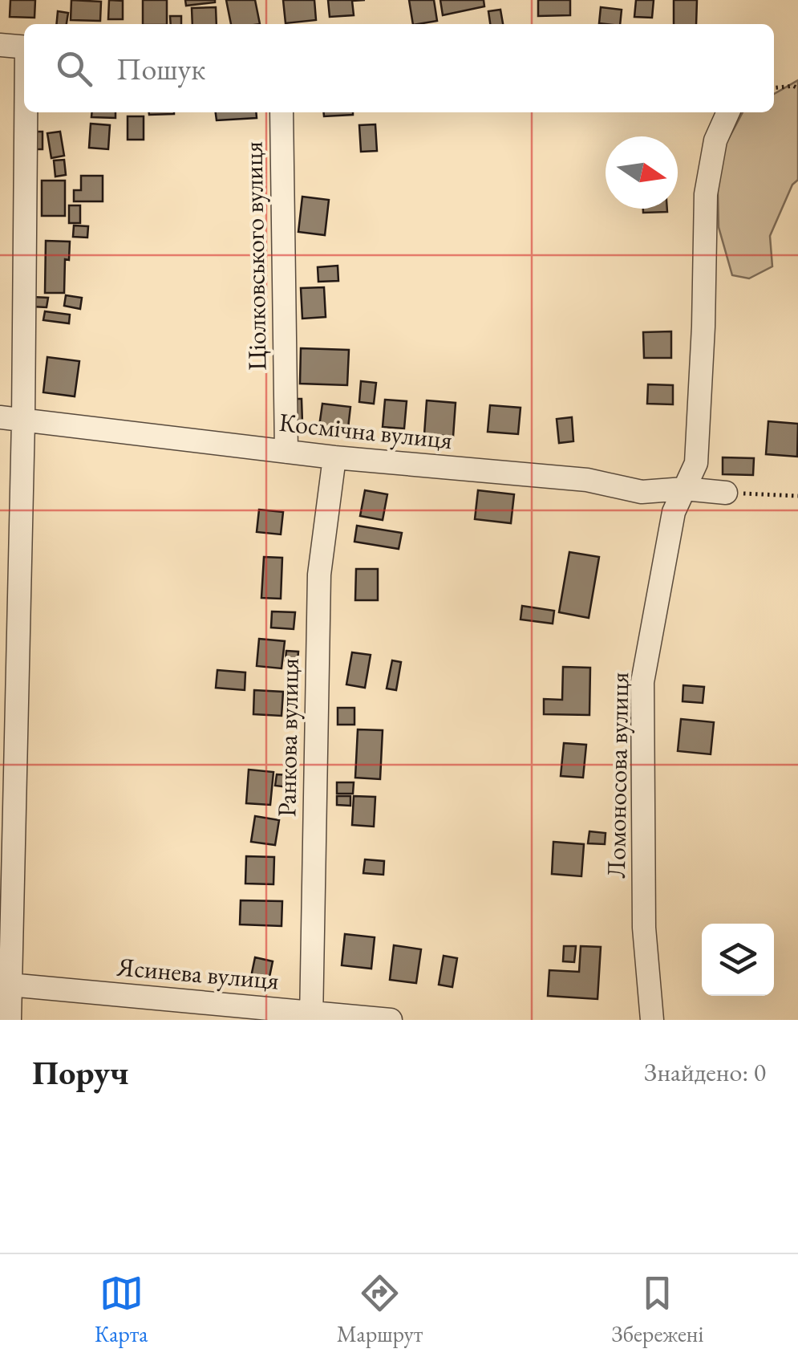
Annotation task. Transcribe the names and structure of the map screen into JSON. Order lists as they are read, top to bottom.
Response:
{
  "streets": {
    "street": [
      "Ціолковського вулиця",
      "Космічна вулиця",
      "Ранкова вулиця",
      "Ломоносова вулиця",
      "Ясинева вулиця"
    ]
  },
  "crossings": [
    ["Ціолковського вулиця", "Космічна вулиця"],
    ["Космічна вулиця", "Ранкова вулиця"],
    ["Космічна вулиця", "Ломоносова вулиця"],
    ["Ранкова вулиця", "Ясинева вулиця"]
  ],
  "north": "right",
  "page": {
    "search": "Пошук",
    "heading": ["Поруч", "Знайдено: 0"],
    "nav": ["Карта", "Маршрут", "Збережені"]
  }
}
